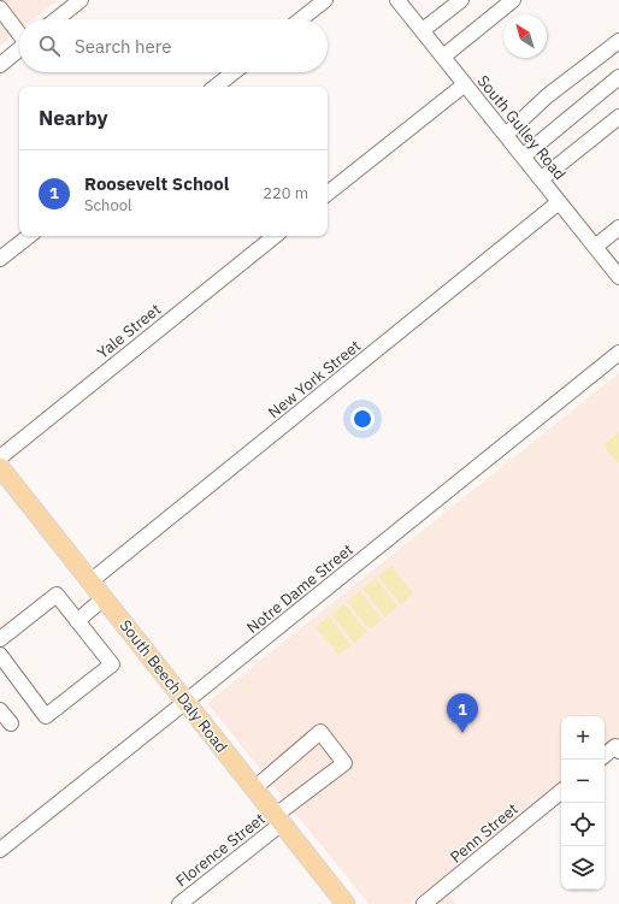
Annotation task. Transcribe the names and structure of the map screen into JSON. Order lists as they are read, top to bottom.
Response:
{
  "streets": {
    "main road": ["South Beech Daly Road"],
    "street": [
      "South Gulley Road",
      "Yale Street",
      "New York Street",
      "Notre Dame Street",
      "Penn Street",
      "Florence Street"
    ]
  },
  "crossings": [
    ["South Gulley Road", "New York Street"],
    ["New York Street", "South Beech Daly Road"],
    ["Notre Dame Street", "South Beech Daly Road"],
    ["South Beech Daly Road", "Florence Street"]
  ],
  "north": "top left",
  "page": {
    "search": "Search here",
    "heading": "Nearby",
    "list": [
      {
        "mark": "1",
        "name": "Roosevelt School",
        "note": "School",
        "value": "220 m"
      }
    ],
    "pins": "1",
    "map_buttons": ["+", "−"]
  }
}
